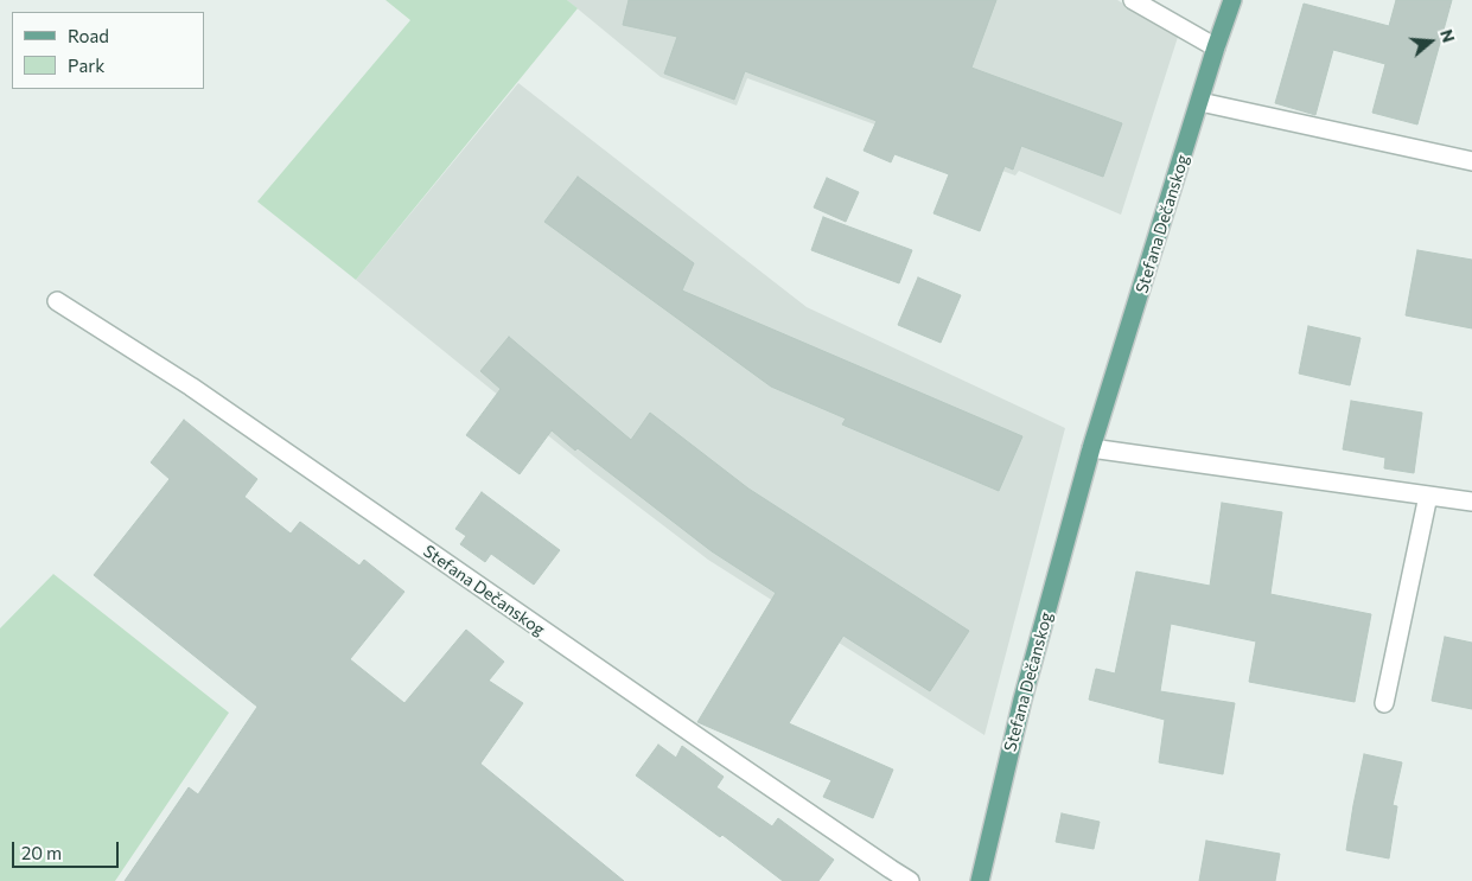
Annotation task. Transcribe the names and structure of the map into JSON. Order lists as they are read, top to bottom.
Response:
{
  "streets": {
    "main road": ["Stefana Dečanskog"]
  },
  "legend": ["Road", "Park"],
  "scale_bar": "20 m",
  "north": "right"
}
